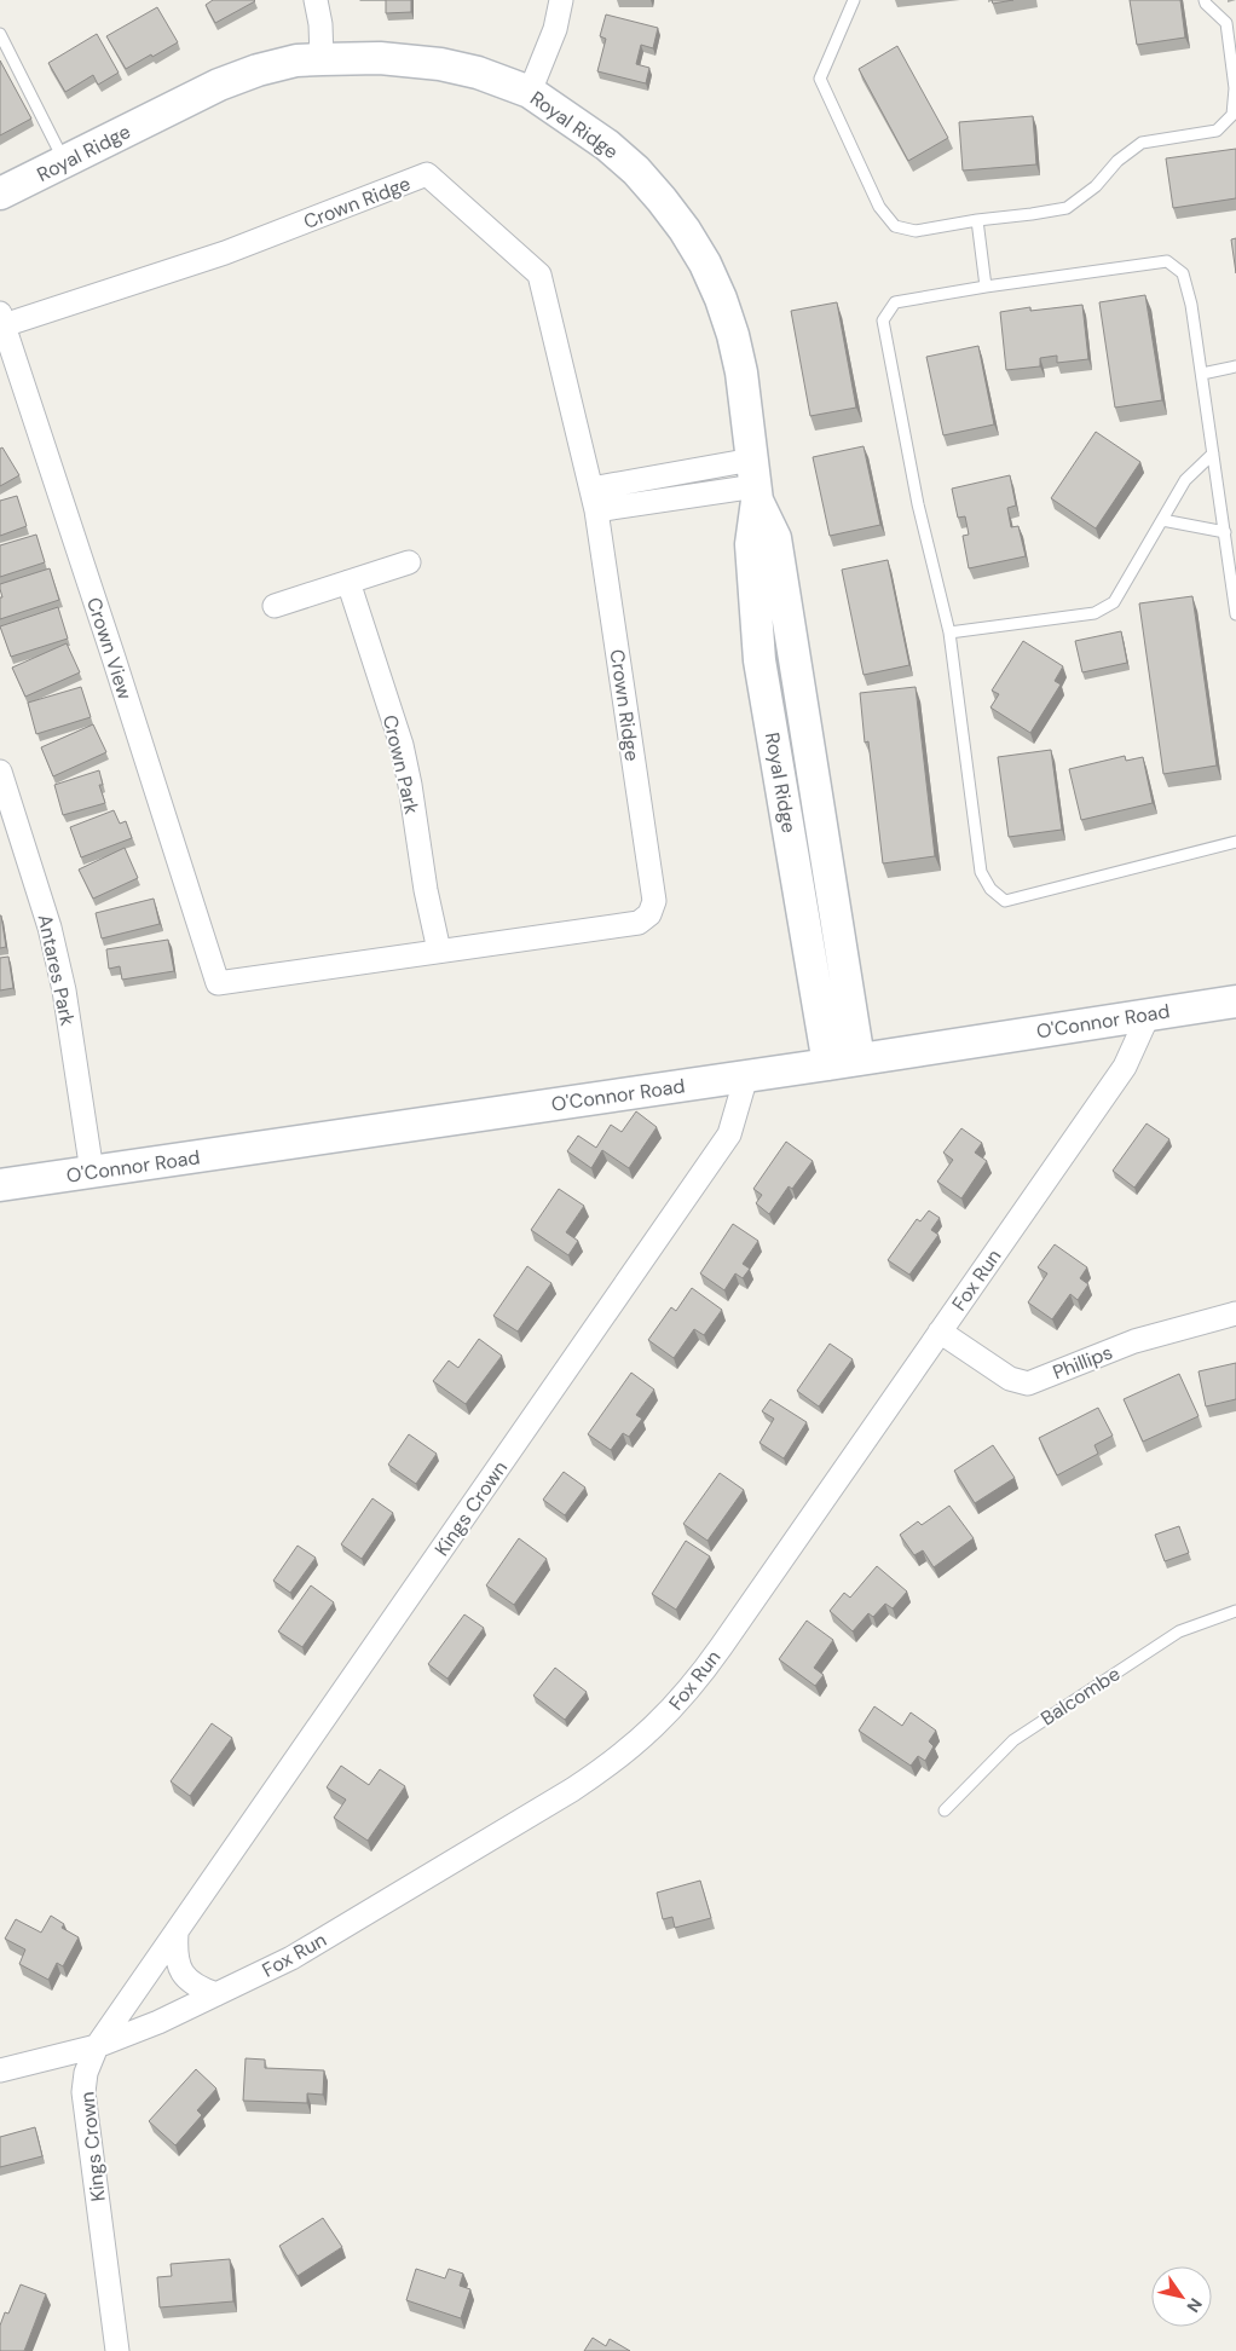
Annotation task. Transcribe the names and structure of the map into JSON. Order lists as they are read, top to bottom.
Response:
{
  "streets": {
    "street": [
      "Royal Ridge",
      "Crown Ridge",
      "Crown View",
      "Crown Park",
      "Antares Park",
      "O'Connor Road",
      "Fox Run",
      "Phillips",
      "Kings Crown"
    ],
    "lane": ["Balcombe"]
  },
  "crossings": [
    ["Royal Ridge", "O'Connor Road"],
    ["Crown Ridge", "Crown View"],
    ["Crown Ridge", "Crown Park"],
    ["Crown View", "Crown Park"],
    ["Antares Park", "O'Connor Road"],
    ["O'Connor Road", "Fox Run"],
    ["O'Connor Road", "Kings Crown"],
    ["Fox Run", "Phillips"],
    ["Fox Run", "Kings Crown"]
  ],
  "north": "bottom right"
}
